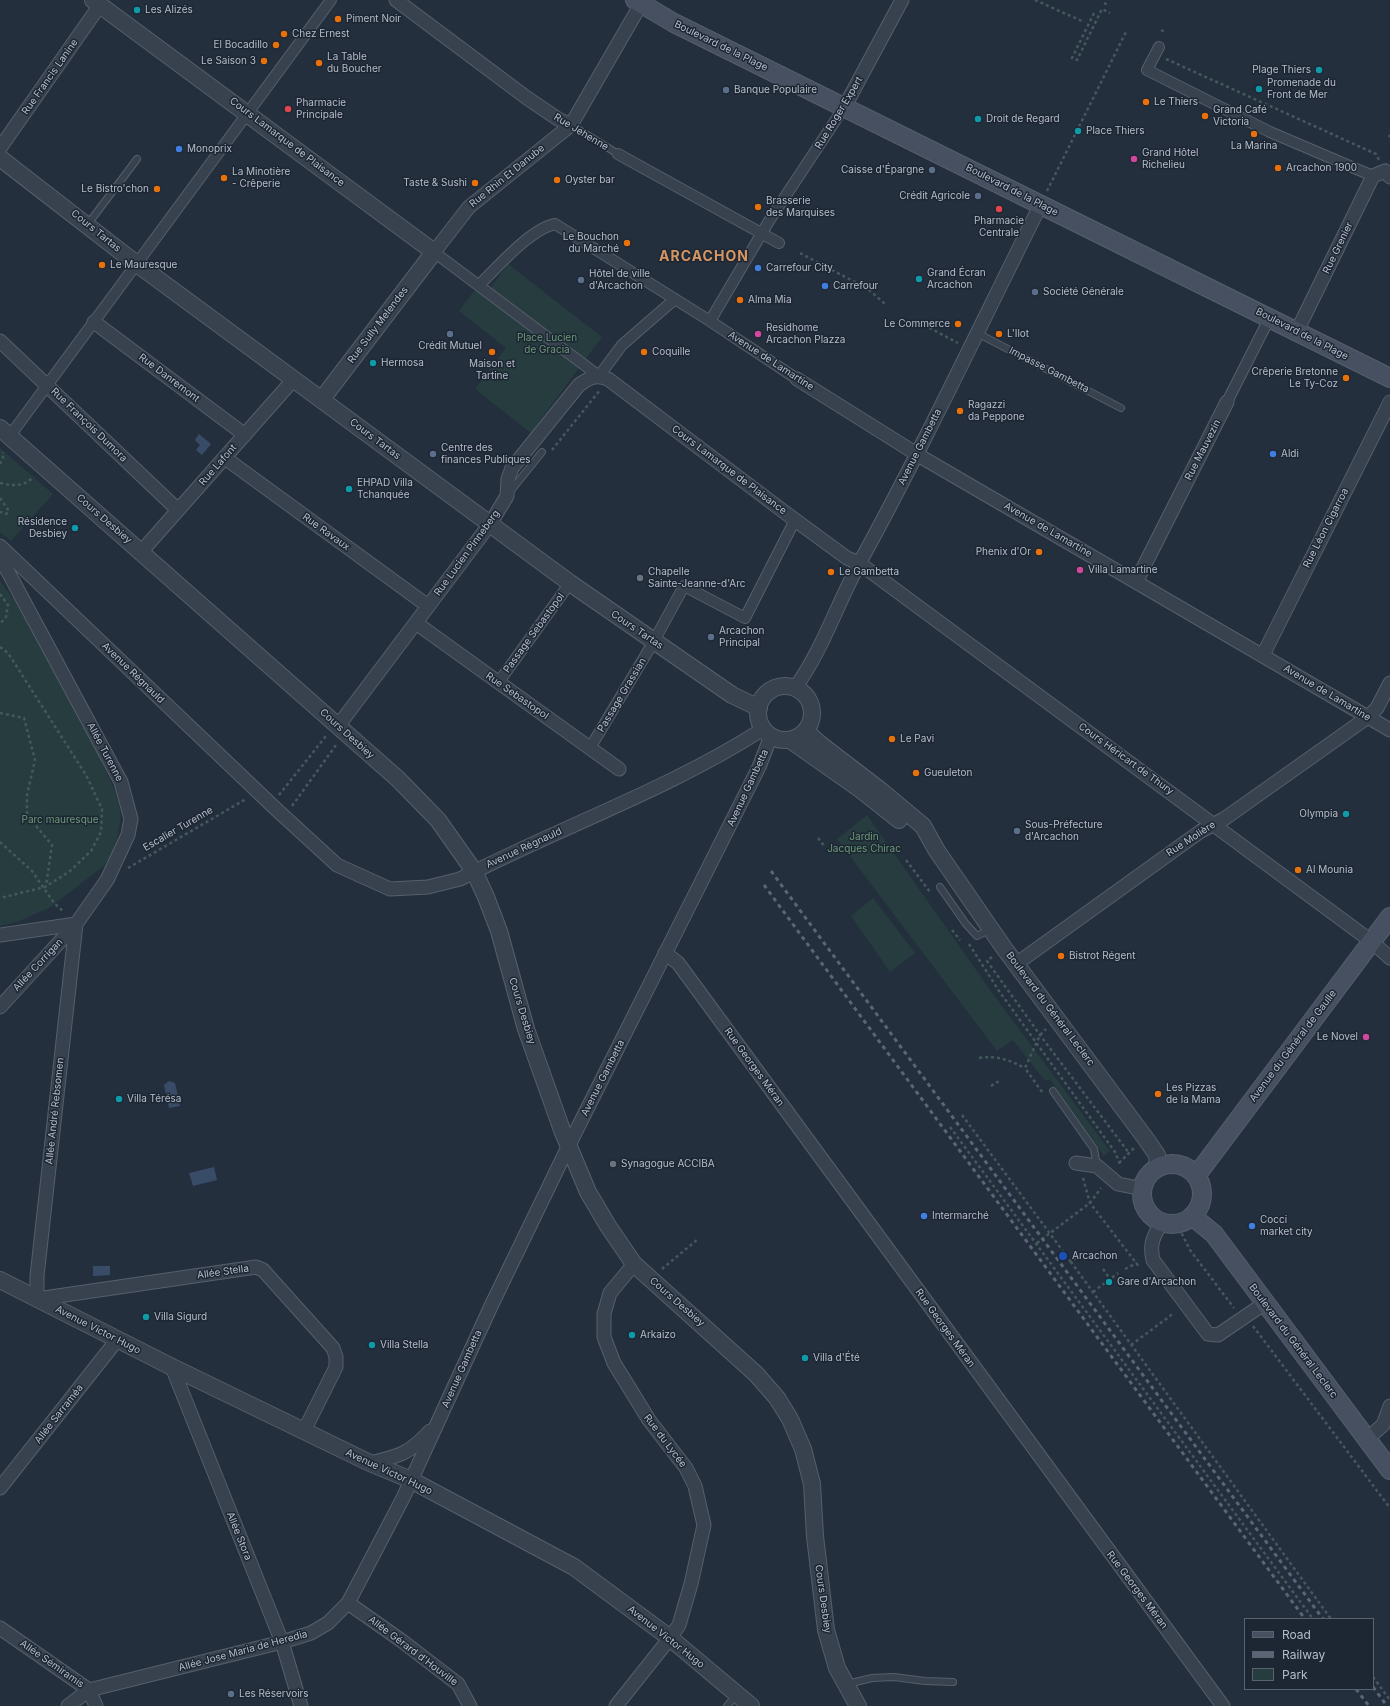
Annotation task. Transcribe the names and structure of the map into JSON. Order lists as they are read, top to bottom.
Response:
{
  "streets": {
    "main road": ["Boulevard de la Plage", "Boulevard du Général Leclerc", "Avenue du Général de Gaulle"],
    "street": [
      "Rue Francis Lanine",
      "Rue Roger Expert",
      "Rue Jehenne",
      "Cours Lamarque de Plaisance",
      "Rue Rhin Et Danube",
      "Cours Tartas",
      "Rue Grenier",
      "Rue Sully Melendes",
      "Avenue de Lamartine",
      "Rue Danremont",
      "Rue François Dumora",
      "Avenue Gambetta",
      "Rue Mauvezin",
      "Rue Lafont",
      "Cours Desbiey",
      "Rue Léon Cigarroa",
      "Rue Ravaux",
      "Rue Lucien Pinneberg",
      "Passage Sebastopol",
      "Avenue Régnauld",
      "Passage Grassian",
      "Rue Sebastopol",
      "Allée Turenne",
      "Cours Héricart de Thury",
      "Rue Molière",
      "Allée Corrigan",
      "Rue Georges Méran",
      "Allée André Rebsomen",
      "Allée Stella",
      "Avenue Victor Hugo",
      "Allée Sarraméa",
      "Rue du Lycée",
      "Allée Stora",
      "Allée Jose Maria de Heredia",
      "Allée Gérard d'Houville",
      "Allée Sémiramis"
    ],
    "lane": ["Impasse Gambetta"],
    "path": ["Escalier Turenne"]
  },
  "crossings": [
    ["Boulevard de la Plage", "Rue Roger Expert"],
    ["Boulevard de la Plage", "Rue Grenier"],
    ["Boulevard de la Plage", "Avenue Gambetta"],
    ["Boulevard de la Plage", "Rue Mauvezin"],
    ["Rue Francis Lanine", "Cours Lamarque de Plaisance"],
    ["Rue Roger Expert", "Rue Jehenne"],
    ["Rue Roger Expert", "Avenue de Lamartine"],
    ["Rue Jehenne", "Rue Rhin Et Danube"],
    ["Cours Lamarque de Plaisance", "Rue Rhin Et Danube"],
    ["Cours Lamarque de Plaisance", "Rue Sully Melendes"],
    ["Cours Lamarque de Plaisance", "Avenue de Lamartine"],
    ["Cours Lamarque de Plaisance", "Avenue Gambetta"],
    ["Cours Lamarque de Plaisance", "Rue Lucien Pinneberg"],
    ["Cours Lamarque de Plaisance", "Passage Grassian"],
    ["Cours Lamarque de Plaisance", "Cours Héricart de Thury"],
    ["Rue Rhin Et Danube", "Rue Sully Melendes"],
    ["Cours Tartas", "Rue Sully Melendes"],
    ["Cours Tartas", "Avenue Gambetta"],
    ["Cours Tartas", "Rue Lafont"],
    ["Cours Tartas", "Rue Lucien Pinneberg"],
    ["Cours Tartas", "Passage Sebastopol"],
    ["Cours Tartas", "Avenue Régnauld"],
    ["Cours Tartas", "Passage Grassian"],
    ["Cours Tartas", "Boulevard du Général Leclerc"],
    ["Avenue de Lamartine", "Avenue Gambetta"],
    ["Avenue de Lamartine", "Rue Mauvezin"],
    ["Avenue de Lamartine", "Rue Léon Cigarroa"],
    ["Avenue de Lamartine", "Rue Molière"],
    ["Impasse Gambetta", "Avenue Gambetta"],
    ["Rue Danremont", "Rue Lafont"],
    ["Rue François Dumora", "Rue Lafont"],
    ["Avenue Gambetta", "Cours Desbiey"],
    ["Avenue Gambetta", "Avenue Régnauld"],
    ["Avenue Gambetta", "Cours Héricart de Thury"],
    ["Avenue Gambetta", "Boulevard du Général Leclerc"],
    ["Avenue Gambetta", "Rue Georges Méran"],
    ["Avenue Gambetta", "Avenue Victor Hugo"],
    ["Avenue Gambetta", "Allée Jose Maria de Heredia"],
    ["Rue Lafont", "Cours Desbiey"],
    ["Rue Lafont", "Rue Ravaux"],
    ["Cours Desbiey", "Rue Lucien Pinneberg"],
    ["Cours Desbiey", "Avenue Régnauld"],
    ["Cours Desbiey", "Rue du Lycée"],
    ["Rue Ravaux", "Rue Lucien Pinneberg"],
    ["Rue Lucien Pinneberg", "Rue Sebastopol"],
    ["Passage Sebastopol", "Rue Sebastopol"],
    ["Avenue Régnauld", "Escalier Turenne"],
    ["Avenue Régnauld", "Boulevard du Général Leclerc"],
    ["Passage Grassian", "Rue Sebastopol"],
    ["Allée Turenne", "Escalier Turenne"],
    ["Allée Turenne", "Allée Corrigan"],
    ["Allée Turenne", "Allée André Rebsomen"],
    ["Cours Héricart de Thury", "Rue Molière"],
    ["Cours Héricart de Thury", "Avenue du Général de Gaulle"],
    ["Rue Molière", "Boulevard du Général Leclerc"],
    ["Allée Corrigan", "Allée André Rebsomen"],
    ["Boulevard du Général Leclerc", "Avenue du Général de Gaulle"],
    ["Allée André Rebsomen", "Allée Stella"],
    ["Allée André Rebsomen", "Avenue Victor Hugo"],
    ["Allée Stella", "Avenue Victor Hugo"],
    ["Avenue Victor Hugo", "Allée Sarraméa"],
    ["Avenue Victor Hugo", "Rue du Lycée"],
    ["Avenue Victor Hugo", "Allée Stora"],
    ["Avenue Victor Hugo", "Allée Jose Maria de Heredia"],
    ["Allée Stora", "Allée Jose Maria de Heredia"],
    ["Allée Jose Maria de Heredia", "Allée Gérard d'Houville"],
    ["Allée Jose Maria de Heredia", "Allée Sémiramis"]
  ],
  "districts": ["ARCACHON"],
  "parks": ["Place Lucien de Gracia", "Parc mauresque", "Jardin Jacques Chirac"],
  "places": [
    "Les Alizés",
    "Piment Noir",
    "Chez Ernest",
    "El Bocadillo",
    "Le Saison 3",
    "La Table du Boucher",
    "Plage Thiers",
    "Promenade du Front de Mer",
    "Banque Populaire",
    "Le Thiers",
    "Pharmacie Principale",
    "Grand Café Victoria",
    "Droit de Regard",
    "Place Thiers",
    "La Marina",
    "Monoprix",
    "Grand Hôtel Richelieu",
    "Arcachon 1900",
    "Caisse d'Épargne",
    "La Minotière - Crêperie",
    "Oyster bar",
    "Taste & Sushi",
    "Le Bistro'chon",
    "Crédit Agricole",
    "Brasserie des Marquises",
    "Pharmacie Centrale",
    "Le Bouchon du Marché",
    "Le Mauresque",
    "Carrefour City",
    "Grand Écran Arcachon",
    "Hôtel de ville d'Arcachon",
    "Carrefour",
    "Société Générale",
    "Alma Mia",
    "Le Commerce",
    "Crédit Mutuel",
    "Residhome Arcachon Plazza",
    "L'Ilot",
    "Maison et Tartine",
    "Coquille",
    "Hermosa",
    "Crêperie Bretonne Le Ty-Coz",
    "Ragazzi da Peppone",
    "Centre des finances Publiques",
    "Aldi",
    "EHPAD Villa Tchanquée",
    "Résidence Desbiey",
    "Phenix d'Or",
    "Villa Lamartine",
    "Le Gambetta",
    "Chapelle Sainte-Jeanne-d'Arc",
    "Arcachon Principal",
    "Le Pavi",
    "Gueuleton",
    "Olympia",
    "Sous-Préfecture d'Arcachon",
    "Al Mounia",
    "Bistrot Régent",
    "Le Novel",
    "Les Pizzas de la Mama",
    "Villa Térésa",
    "Synagogue ACCIBA",
    "Intermarché",
    "Cocci market city",
    "Arcachon",
    "Gare d'Arcachon",
    "Villa Sigurd",
    "Arkaizo",
    "Villa Stella",
    "Villa d'Été",
    "Les Réservoirs"
  ],
  "legend": ["Road", "Railway", "Park"]
}
